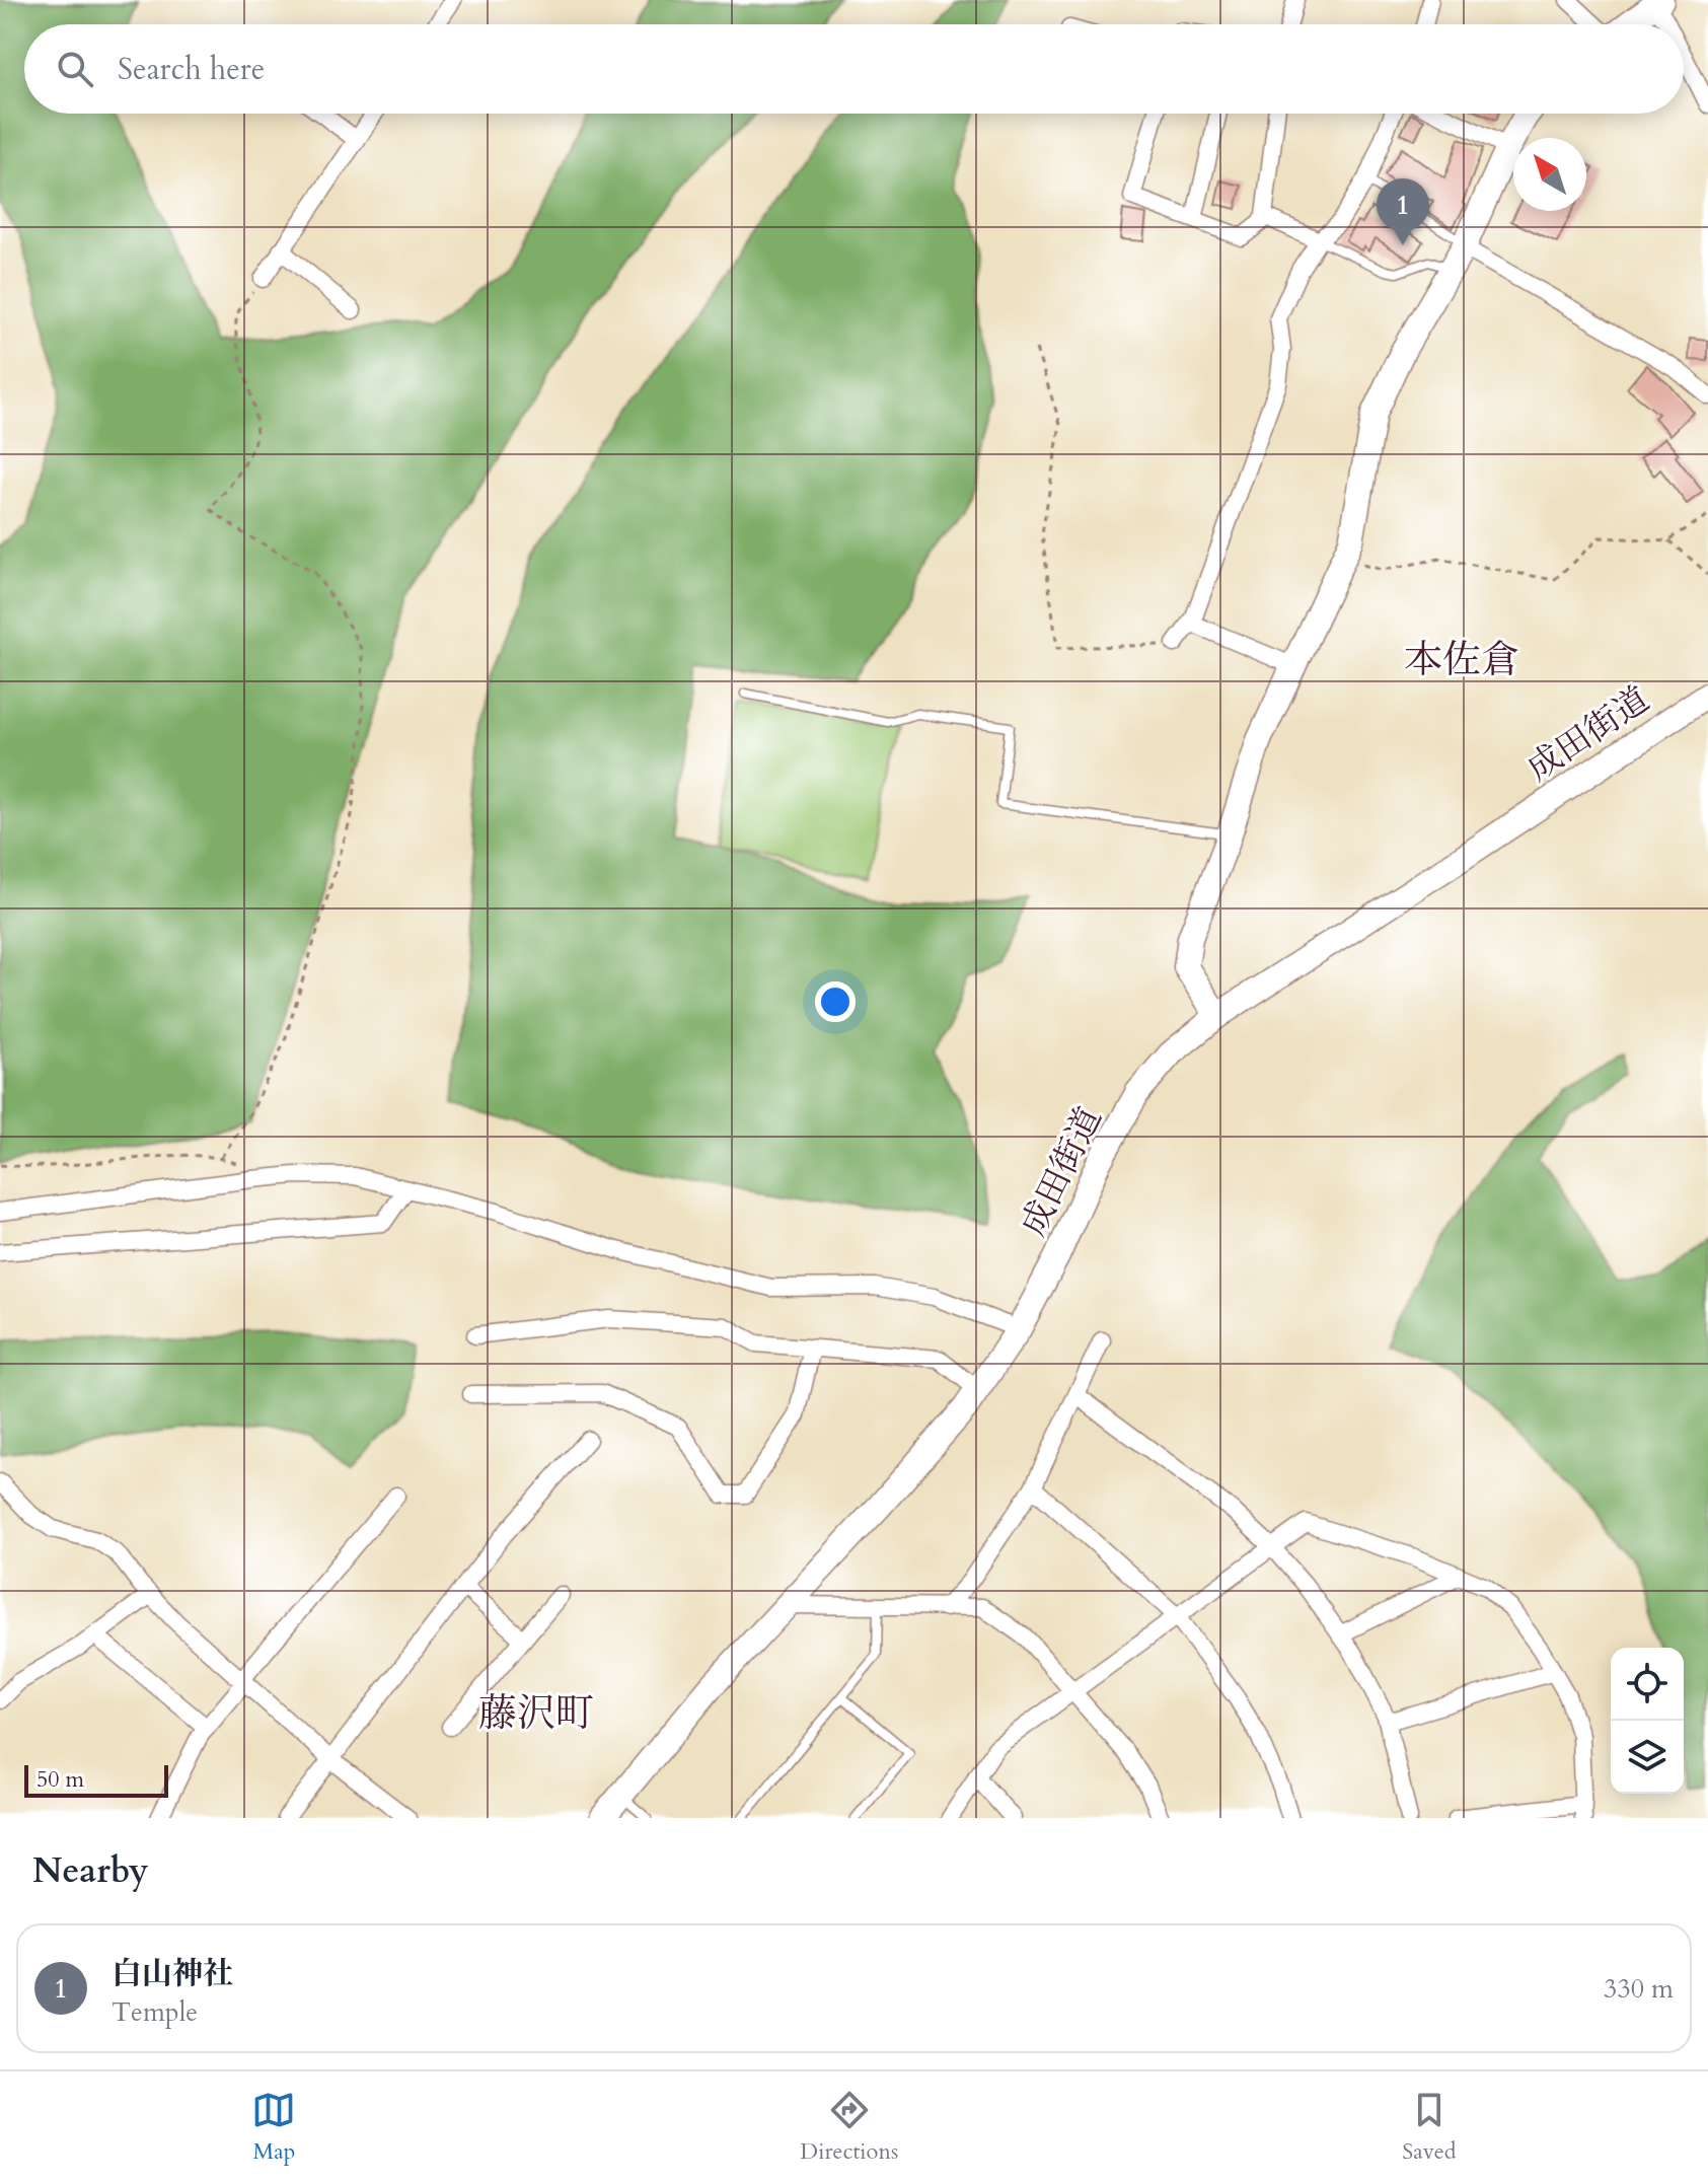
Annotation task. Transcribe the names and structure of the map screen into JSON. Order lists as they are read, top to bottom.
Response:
{
  "streets": {
    "street": ["成田街道"]
  },
  "districts": ["本佐倉", "藤沢町"],
  "scale_bar": "50 m",
  "north": "top left",
  "page": {
    "search": "Search here",
    "pins": "1",
    "scale": "50 m",
    "heading": "Nearby",
    "list": [
      {
        "mark": "1",
        "name": "白山神社",
        "note": "Temple",
        "value": "330 m"
      }
    ],
    "nav": ["Map", "Directions", "Saved"]
  }
}
